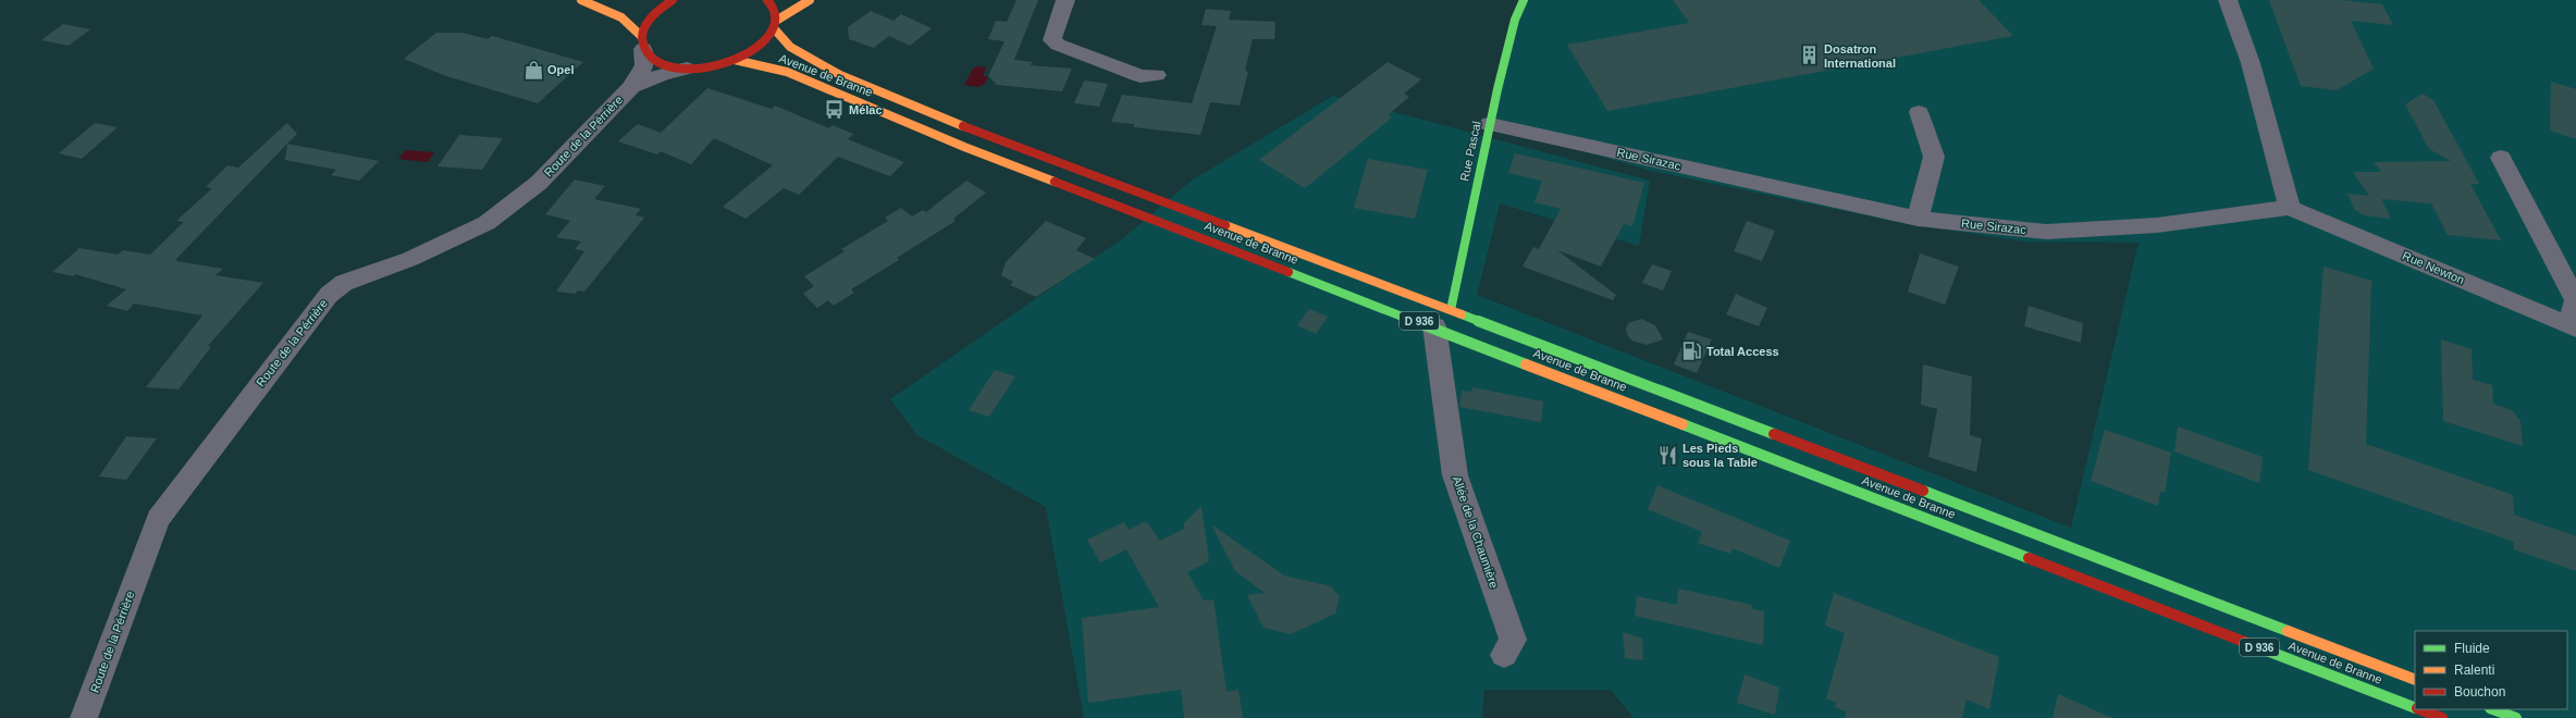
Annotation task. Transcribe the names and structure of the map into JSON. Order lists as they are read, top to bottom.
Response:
{
  "streets": {
    "main road": ["Avenue de Branne", "Rue Pascal", "D 936"],
    "street": [
      "Route de la Pérrière",
      "Rue Sirazac",
      "Rue Newton",
      "Allée de la Chaumière"
    ]
  },
  "crossings": [
    ["Avenue de Branne", "Rue Pascal"],
    ["Avenue de Branne", "Allée de la Chaumière"],
    ["Rue Pascal", "Rue Sirazac"],
    ["Rue Pascal", "Allée de la Chaumière"],
    ["Rue Sirazac", "Rue Newton"]
  ],
  "places": {
    "building": ["Dosatron International"],
    "shop": ["Opel"],
    "bus stop": ["Mélac"],
    "fuel station": ["Total Access"],
    "restaurant": ["Les Pieds sous la Table"]
  },
  "legend": ["Fluide", "Ralenti", "Bouchon"]
}
